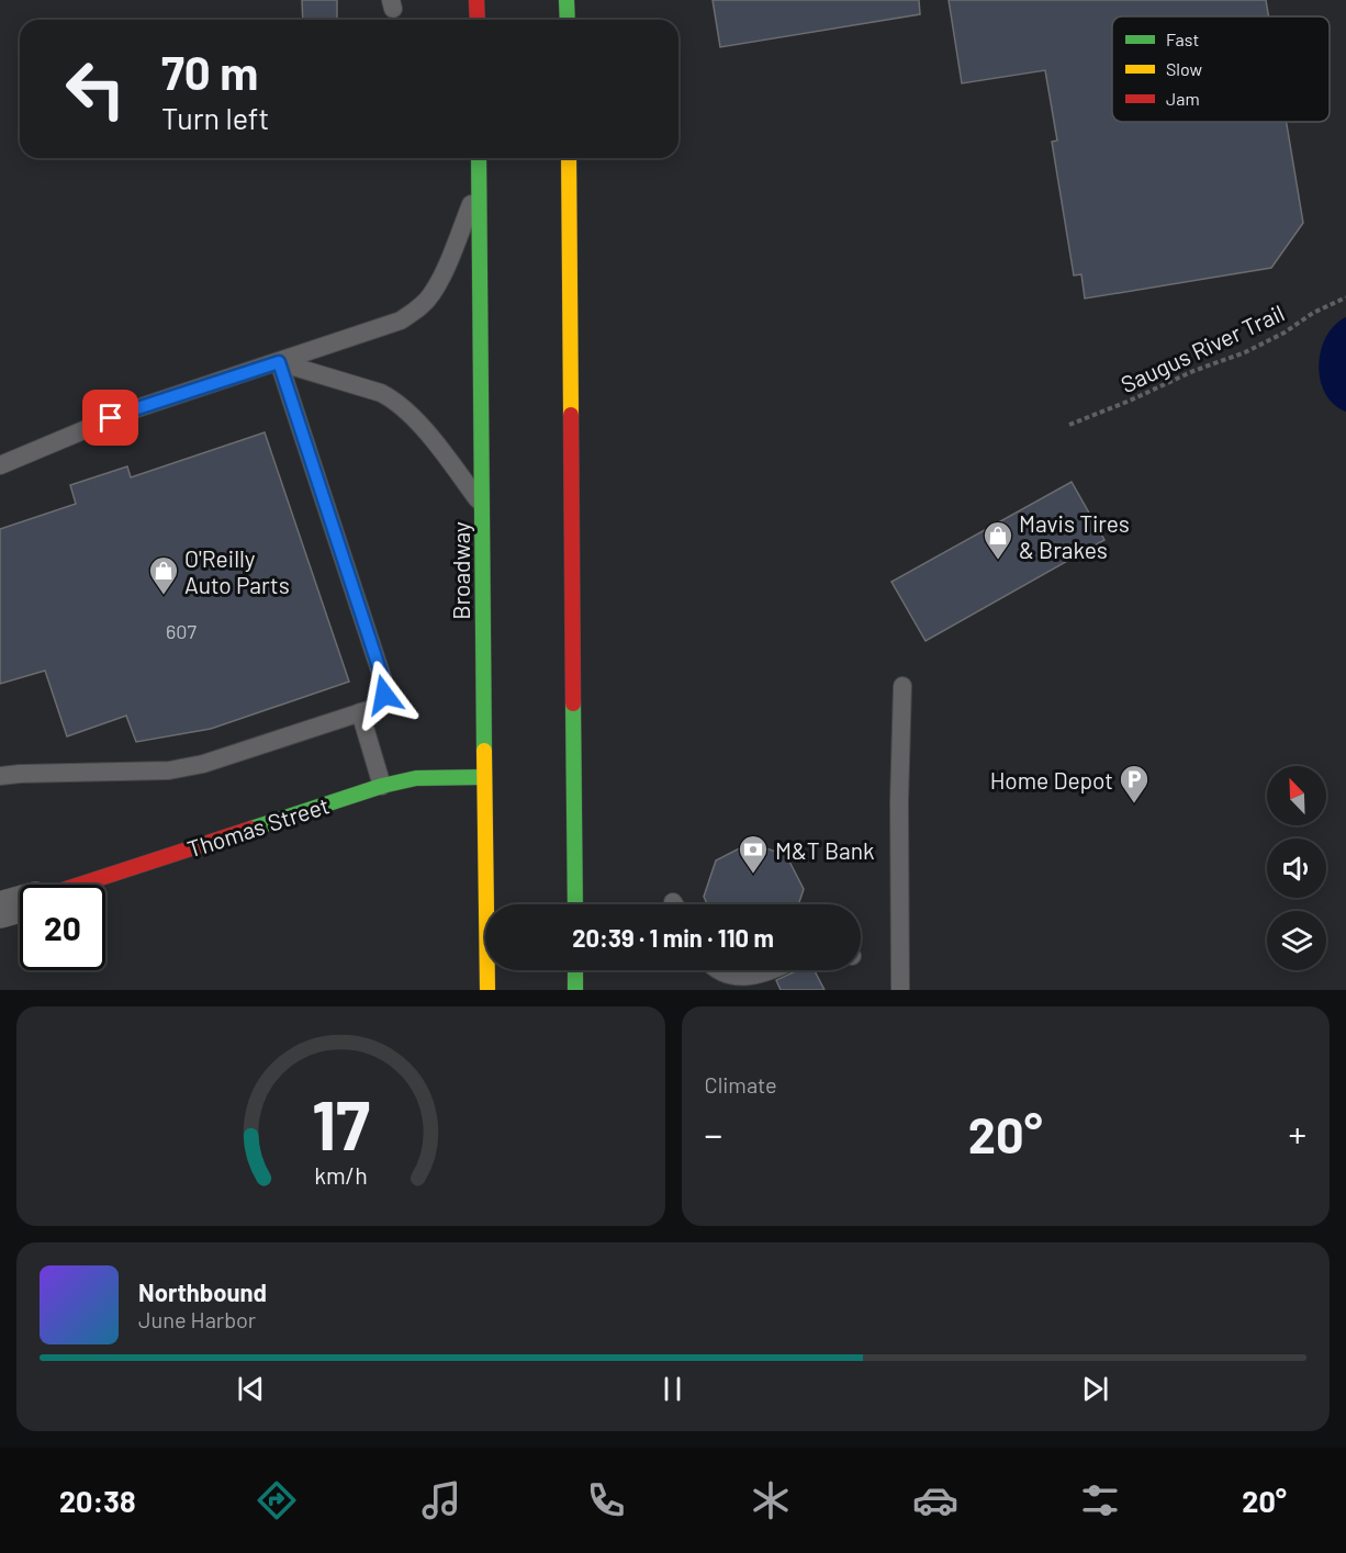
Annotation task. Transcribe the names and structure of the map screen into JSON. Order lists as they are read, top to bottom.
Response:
{
  "streets": {
    "main road": ["Broadway", "Thomas Street"],
    "path": ["Saugus River Trail"]
  },
  "crossings": [
    ["Broadway", "Thomas Street"]
  ],
  "places": {
    "shop": ["Mavis Tires & Brakes", "O'Reilly Auto Parts"],
    "parking": ["Home Depot"],
    "bank": ["M&T Bank"]
  },
  "house_numbers": ["607"],
  "legend": ["Fast", "Slow", "Jam"],
  "north": "top left",
  "page": {
    "turn": ["70 m", "Turn left"],
    "limit": "20",
    "trip": "20:39 · 1 min · 110 m",
    "tile": "Climate",
    "heat": ["−", "20°", "+"],
    "song": ["Northbound", "June Harbor"],
    "tabs": ["20:38", "20°"],
    "gauge": ["17", "km/h"]
  }
}
